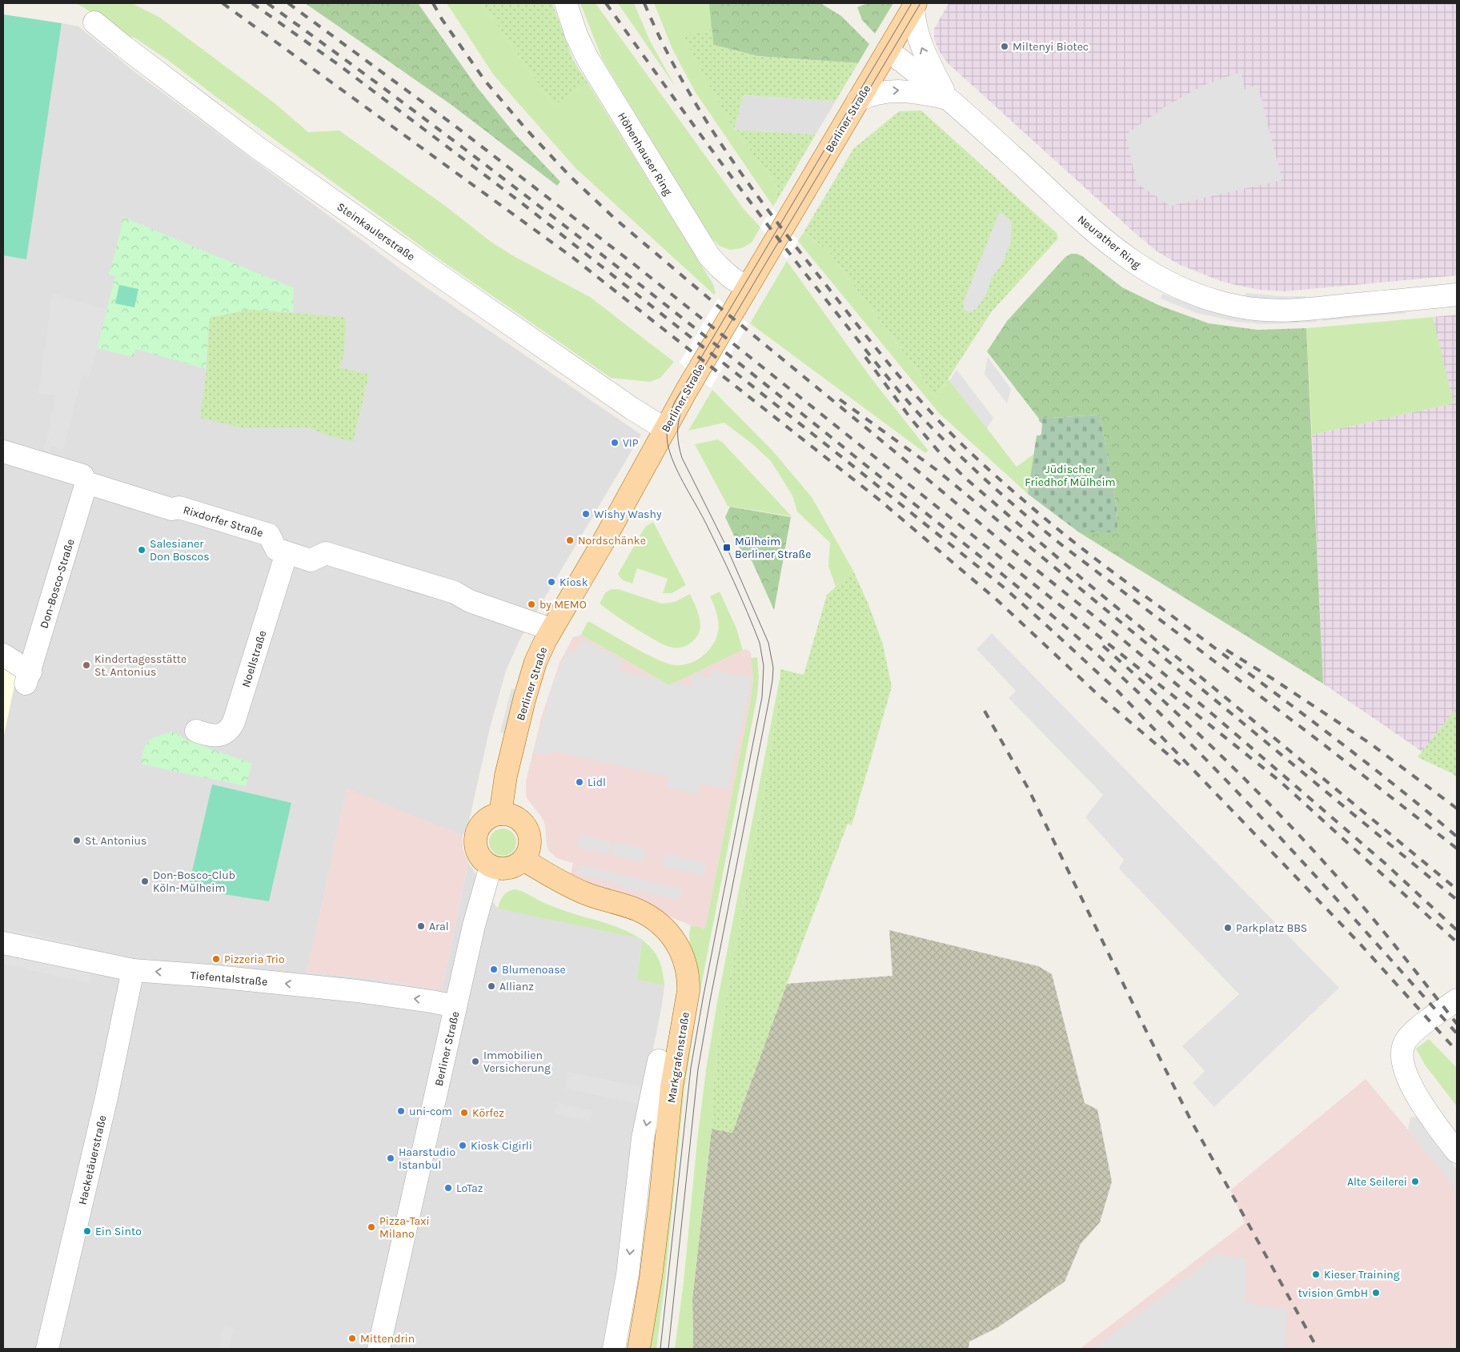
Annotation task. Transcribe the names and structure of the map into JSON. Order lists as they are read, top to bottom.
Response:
{
  "streets": {
    "main road": ["Berliner Straße", "Markgrafenstraße"],
    "street": [
      "Höhenhauser Ring",
      "Steinkaulerstraße",
      "Neurather Ring",
      "Rixdorfer Straße",
      "Don-Bosco-Straße",
      "Noellstraße",
      "Tiefentalstraße",
      "Hacketäuerstraße"
    ]
  },
  "crossings": [
    ["Berliner Straße", "Höhenhauser Ring"],
    ["Berliner Straße", "Steinkaulerstraße"],
    ["Berliner Straße", "Neurather Ring"],
    ["Berliner Straße", "Rixdorfer Straße"],
    ["Berliner Straße", "Tiefentalstraße"],
    ["Berliner Straße", "Markgrafenstraße"],
    ["Rixdorfer Straße", "Don-Bosco-Straße"],
    ["Rixdorfer Straße", "Noellstraße"],
    ["Tiefentalstraße", "Hacketäuerstraße"]
  ],
  "one_way": ["Tiefentalstraße"],
  "parks": ["Jüdischer Friedhof Mülheim"],
  "places": {
    "other": [
      "Miltenyi Biotec",
      "VIP",
      "Wishy Washy",
      "Nordschänke",
      "Salesianer Don Boscos",
      "Kiosk",
      "by MEMO",
      "Kindertagesstätte St. Antonius",
      "Lidl",
      "St. Antonius",
      "Don-Bosco-Club Köln-Mülheim",
      "Aral",
      "Parkplatz BBS",
      "Pizzeria Trio",
      "Blumenoase",
      "Allianz",
      "Immobilien Versicherung",
      "uni-com",
      "Körfez",
      "Kiosk Cigirli",
      "Haarstudio Istanbul",
      "Alte Seilerei",
      "LoTaz",
      "Pizza-Taxi Milano",
      "Ein Sinto",
      "Kieser Training",
      "tvision GmbH",
      "Mittendrin"
    ],
    "transit": ["Mülheim Berliner Straße"]
  }
}
